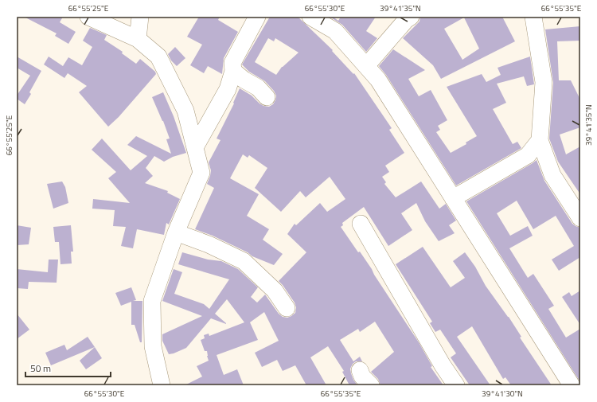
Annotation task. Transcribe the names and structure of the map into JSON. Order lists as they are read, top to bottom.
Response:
{
  "scale_bar": "50 m",
  "coordinates": [
    "66°55'25\"E",
    "66°55'30\"E",
    "39°41'35\"N",
    "66°55'35\"E",
    "39°41'30\"N"
  ]
}
